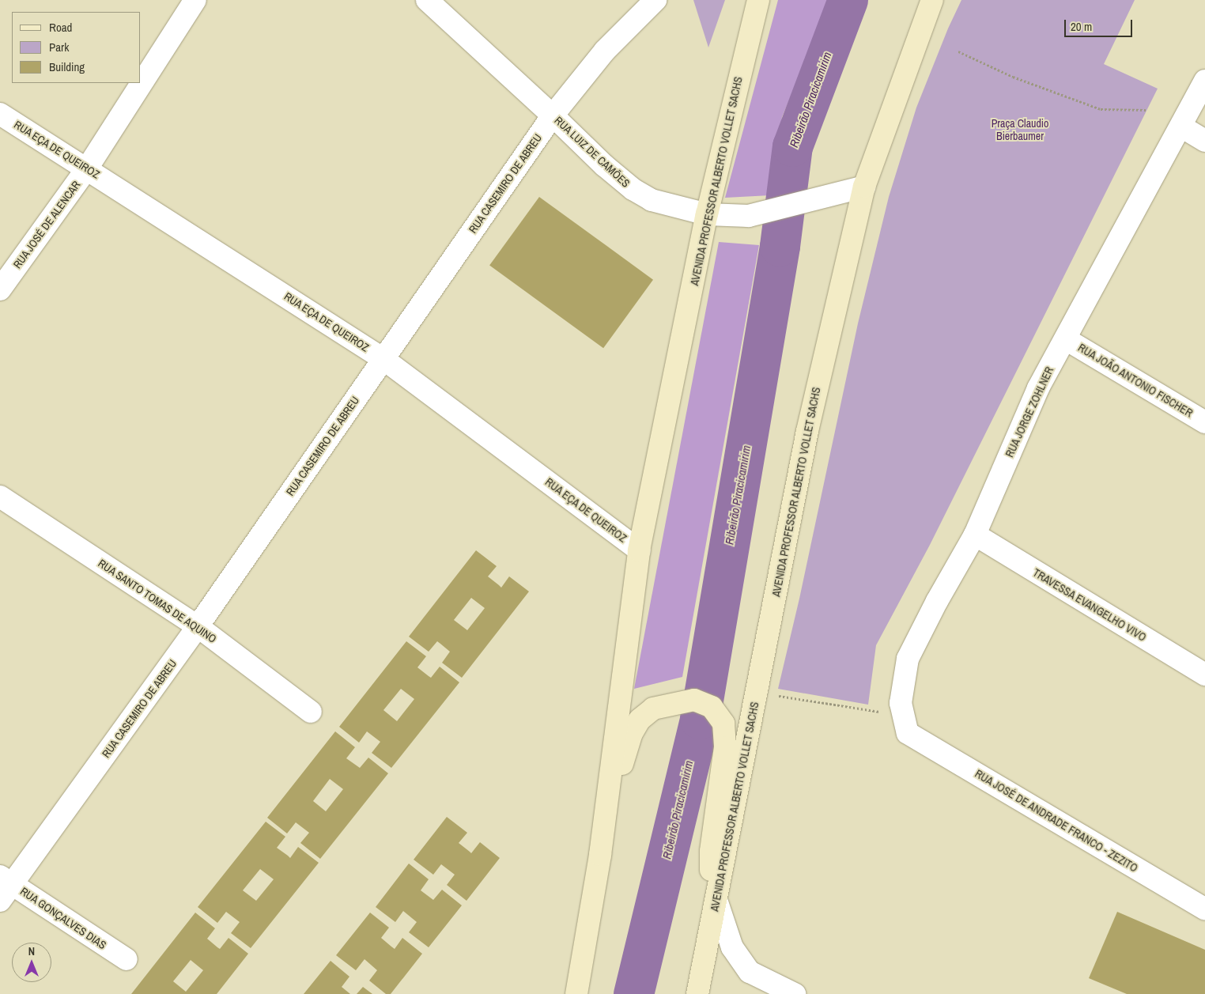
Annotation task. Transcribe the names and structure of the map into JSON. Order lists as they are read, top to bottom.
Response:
{
  "streets": {
    "main road": ["AVENIDA PROFESSOR ALBERTO VOLLET SACHS"],
    "street": [
      "RUA EÇA DE QUEIROZ",
      "RUA LUIZ DE CAMÕES",
      "RUA CASEMIRO DE ABREU",
      "RUA JOSÉ DE ALENCAR",
      "RUA JOÃO ANTONIO FISCHER",
      "RUA JORGE ZOHLNER",
      "RUA SANTO TOMAS DE AQUINO",
      "TRAVESSA EVANGELHO VIVO",
      "RUA JOSÉ DE ANDRADE FRANCO - ZEZITO",
      "RUA GONÇALVES DIAS"
    ]
  },
  "crossings": [
    ["RUA EÇA DE QUEIROZ", "AVENIDA PROFESSOR ALBERTO VOLLET SACHS"],
    ["RUA EÇA DE QUEIROZ", "RUA CASEMIRO DE ABREU"],
    ["RUA EÇA DE QUEIROZ", "RUA JOSÉ DE ALENCAR"],
    ["RUA LUIZ DE CAMÕES", "AVENIDA PROFESSOR ALBERTO VOLLET SACHS"],
    ["RUA LUIZ DE CAMÕES", "RUA CASEMIRO DE ABREU"],
    ["RUA CASEMIRO DE ABREU", "RUA SANTO TOMAS DE AQUINO"],
    ["RUA CASEMIRO DE ABREU", "RUA GONÇALVES DIAS"],
    ["RUA JOÃO ANTONIO FISCHER", "RUA JORGE ZOHLNER"],
    ["RUA JORGE ZOHLNER", "TRAVESSA EVANGELHO VIVO"],
    ["RUA JORGE ZOHLNER", "RUA JOSÉ DE ANDRADE FRANCO - ZEZITO"]
  ],
  "water": ["Ribeirão Piracicamirim"],
  "parks": ["Praça Claudio Bierbaumer"],
  "legend": ["Road", "Park", "Building"],
  "scale_bar": "20 m",
  "north": "top"
}
